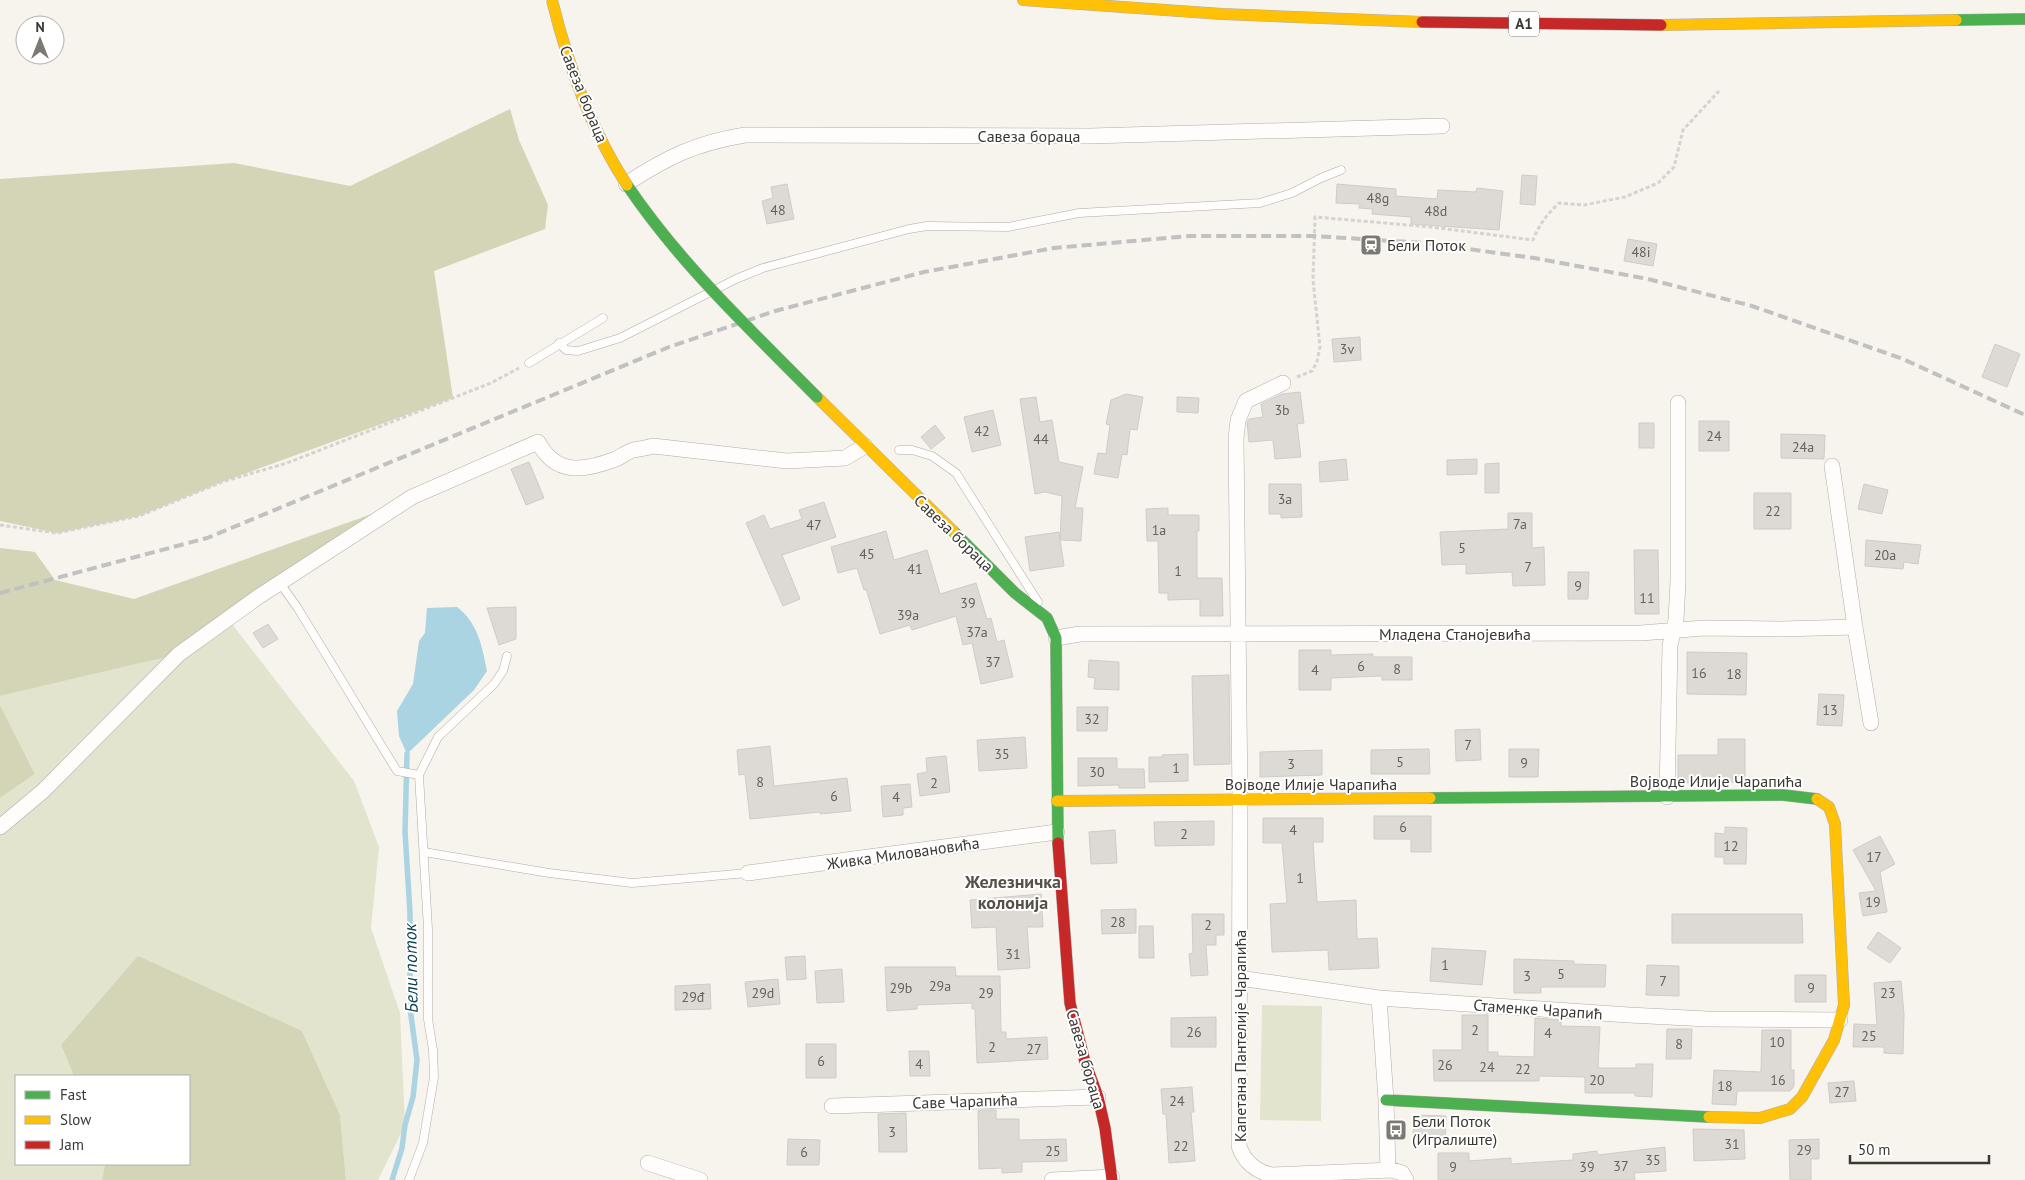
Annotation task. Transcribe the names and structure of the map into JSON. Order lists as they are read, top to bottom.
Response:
{
  "streets": {
    "main road": ["A1", "Савеза бораца", "Војводе Илије Чарапића"],
    "street": [
      "Младена Станојевића",
      "Живка Миловановића",
      "Стаменке Чарапић",
      "Капетана Пантелије Чарапића",
      "Саве Чарапића"
    ]
  },
  "crossings": [
    ["Савеза бораца", "Младена Станојевића"],
    ["Савеза бораца", "Војводе Илије Чарапића"],
    ["Савеза бораца", "Живка Миловановића"],
    ["Савеза бораца", "Саве Чарапића"],
    ["Младена Станојевића", "Капетана Пантелије Чарапића"],
    ["Војводе Илије Чарапића", "Стаменке Чарапић"],
    ["Војводе Илије Чарапића", "Капетана Пантелије Чарапића"],
    ["Стаменке Чарапић", "Капетана Пантелије Чарапића"]
  ],
  "districts": ["Железничка колонија"],
  "water": ["Бели поток"],
  "places": {
    "station": ["Бели Поток"],
    "bus stop": ["Бели Поток (Игралиште)"]
  },
  "house_numbers": [
    "48g",
    "48",
    "48d",
    "48i",
    "3v",
    "3b",
    "42",
    "24",
    "44",
    "24a",
    "3a",
    "22",
    "7a",
    "47",
    "1a",
    "5",
    "45",
    "20a",
    "7",
    "41",
    "1",
    "9",
    "11",
    "39",
    "39a",
    "37a",
    "37",
    "6",
    "8",
    "4",
    "16",
    "18",
    "13",
    "32",
    "7",
    "35",
    "5",
    "9",
    "3",
    "1",
    "30",
    "8",
    "2",
    "6",
    "4",
    "6",
    "4",
    "2",
    "12",
    "17",
    "1",
    "19",
    "28",
    "2",
    "31",
    "1",
    "5",
    "3",
    "7",
    "29a",
    "29b",
    "9",
    "29d",
    "29",
    "23",
    "29đ",
    "2",
    "26",
    "4",
    "25",
    "10",
    "8",
    "2",
    "27",
    "6",
    "4",
    "26",
    "24",
    "22",
    "20",
    "16",
    "18",
    "27",
    "24",
    "3",
    "31",
    "22",
    "29",
    "25",
    "6",
    "35",
    "37",
    "9",
    "39"
  ],
  "legend": ["Fast", "Slow", "Jam"],
  "scale_bar": "50 m",
  "north": "top"
}
